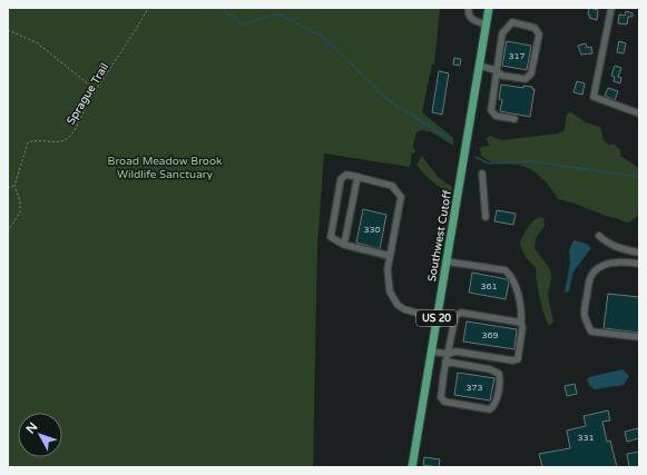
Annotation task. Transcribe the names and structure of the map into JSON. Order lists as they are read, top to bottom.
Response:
{
  "streets": {
    "main road": ["Southwest Cutoff", "US 20"],
    "path": ["Sprague Trail"]
  },
  "parks": ["Broad Meadow Brook Wildlife Sanctuary"],
  "house_numbers": [
    "317",
    "330",
    "361",
    "369",
    "373",
    "331"
  ],
  "north": "top left"
}
